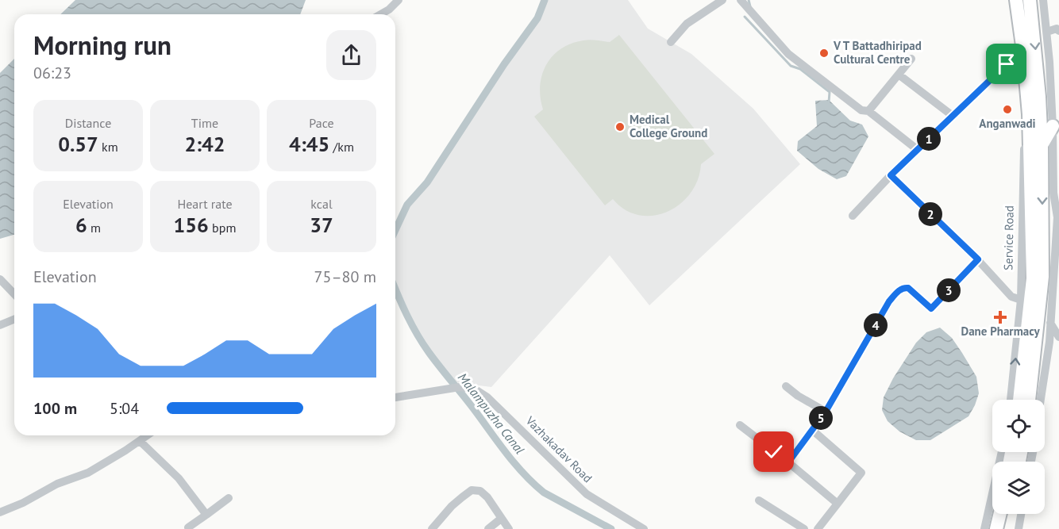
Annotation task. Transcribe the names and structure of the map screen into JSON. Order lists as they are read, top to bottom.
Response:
{
  "streets": {
    "street": ["Service Road", "Vazhakadav Road"]
  },
  "water": ["Malampuzha Canal"],
  "places": {
    "other": ["V T Battadhiripad Cultural Centre", "Anganwadi", "Medical College Ground"],
    "health": ["Dane Pharmacy"]
  },
  "page": {
    "heading": ["Morning run", "06:23"],
    "stats": [
      ["Distance", "0.57 km"],
      ["Time", "2:42"],
      ["Pace", "4:45 /km"],
      ["Elevation", "6 m"],
      ["Heart rate", "156 bpm"],
      ["kcal", "37"]
    ],
    "pins": [
      "1",
      "2",
      "3",
      "4",
      "5"
    ],
    "chart": ["Elevation", "75–80 m"],
    "list": [
      {
        "name": "100 m",
        "note": "5:04"
      }
    ]
  }
}
